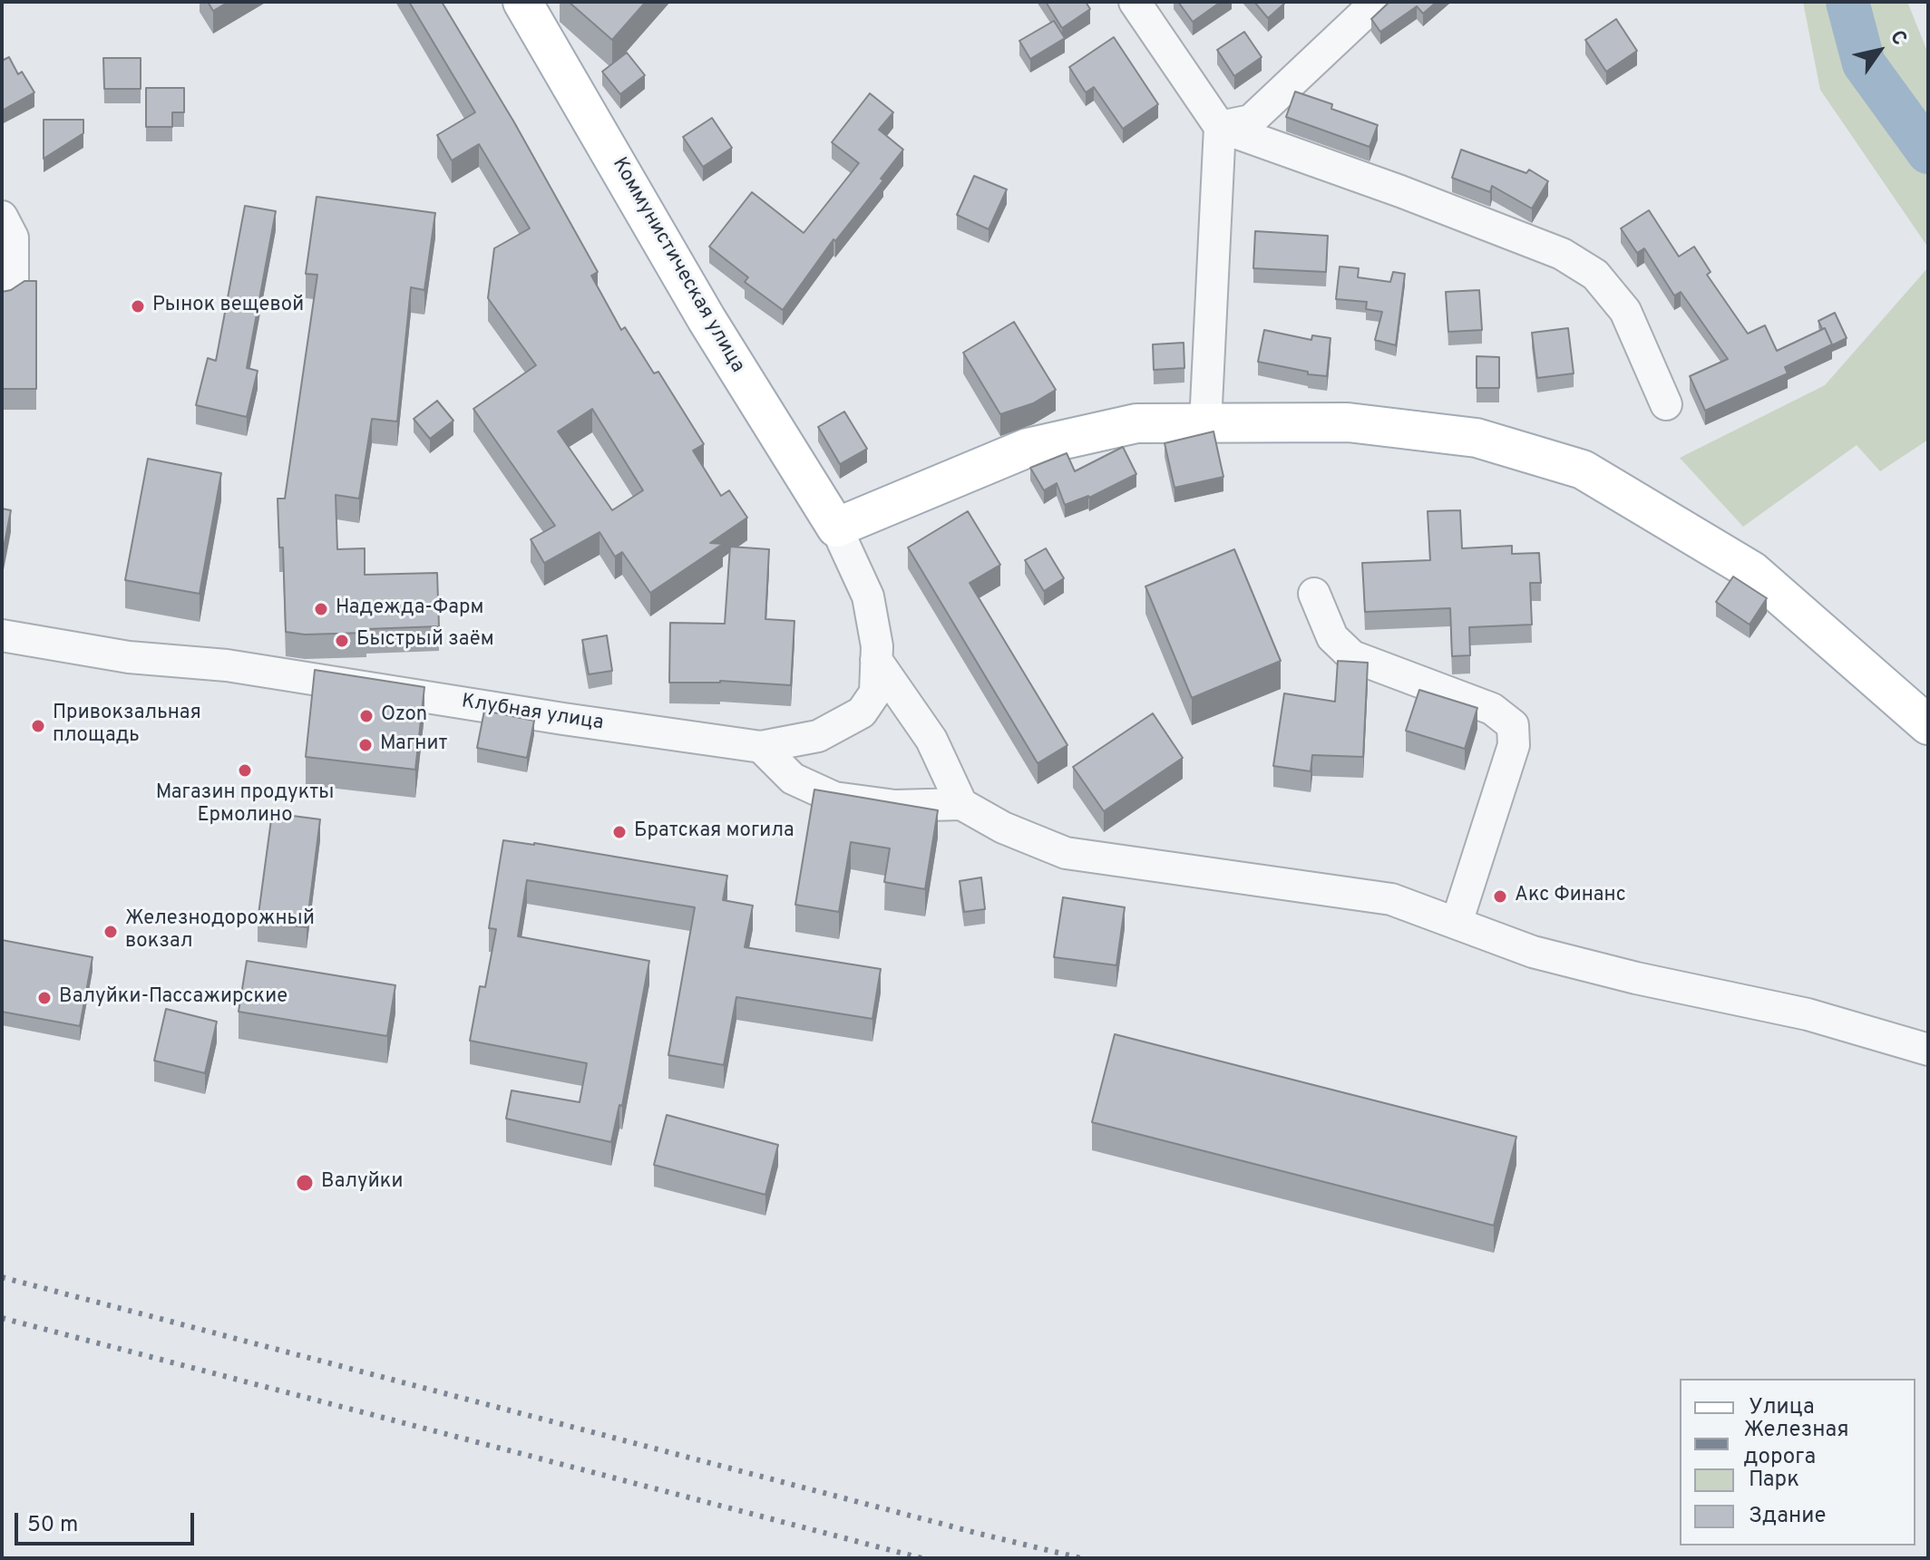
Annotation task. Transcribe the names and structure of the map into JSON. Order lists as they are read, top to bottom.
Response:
{
  "streets": {
    "main road": ["Коммунистическая улица"],
    "street": ["Клубная улица"]
  },
  "crossings": [
    ["Коммунистическая улица", "Клубная улица"]
  ],
  "places": [
    "Рынок вещевой",
    "Надежда-Фарм",
    "Быстрый заём",
    "Ozon",
    "Привокзальная площадь",
    "Магнит",
    "Магазин продукты Ермолино",
    "Братская могила",
    "Акс Финанс",
    "Железнодорожный вокзал",
    "Валуйки-Пассажирские",
    "Валуйки"
  ],
  "legend": [
    "Улица",
    "Железная дорога",
    "Парк",
    "Здание"
  ],
  "scale_bar": "50 m",
  "north": "top right"
}
